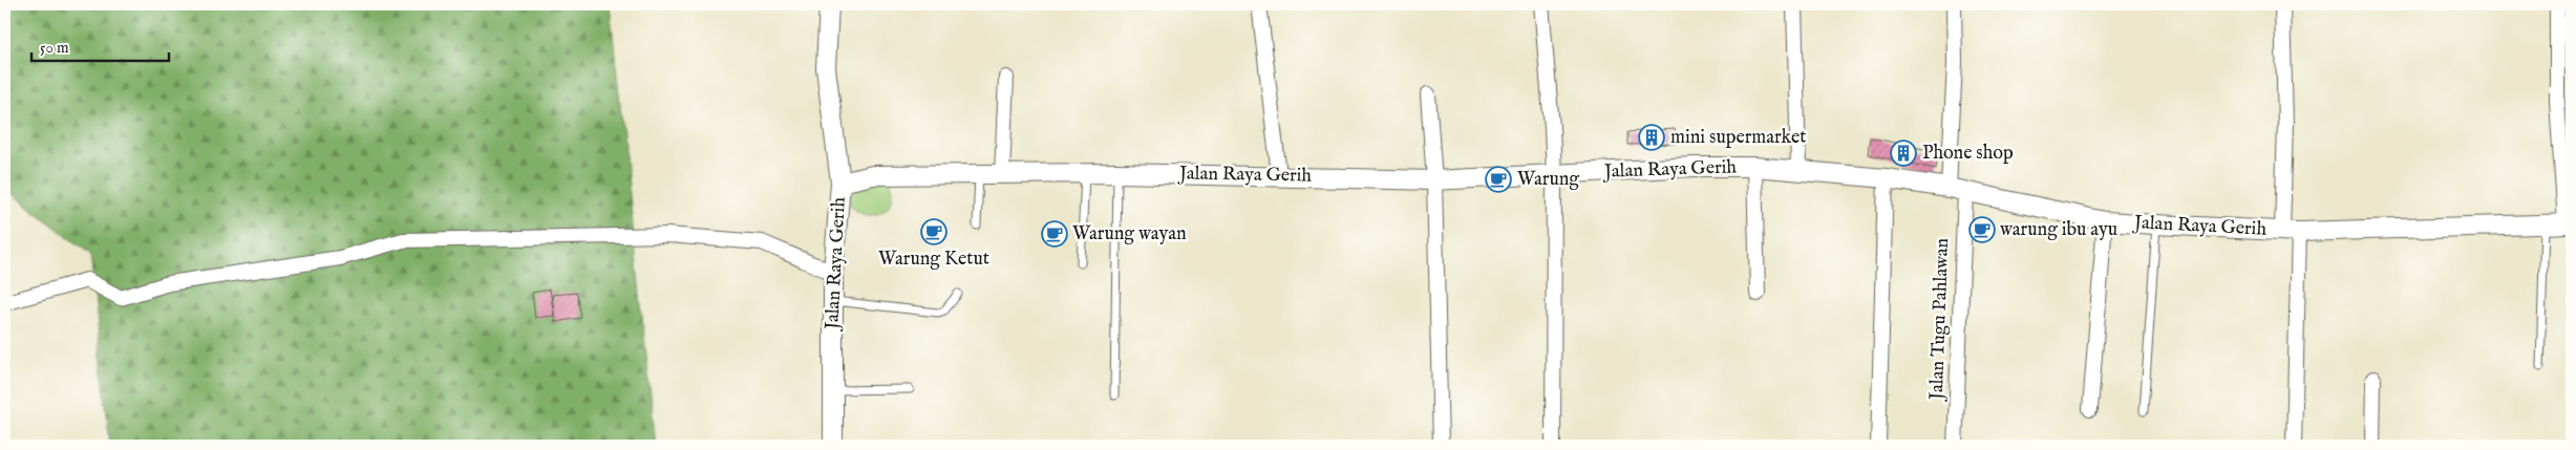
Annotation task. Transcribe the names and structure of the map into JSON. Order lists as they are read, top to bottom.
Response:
{
  "streets": {
    "street": ["Jalan Raya Gerih", "Jalan Tugu Pahlawan"]
  },
  "crossings": [
    ["Jalan Raya Gerih", "Jalan Tugu Pahlawan"]
  ],
  "places": {
    "building": ["mini supermarket", "Phone shop"],
    "cafe": [
      "Warung",
      "warung ibu ayu",
      "Warung Ketut",
      "Warung wayan"
    ]
  },
  "scale_bar": "50 m"
}
